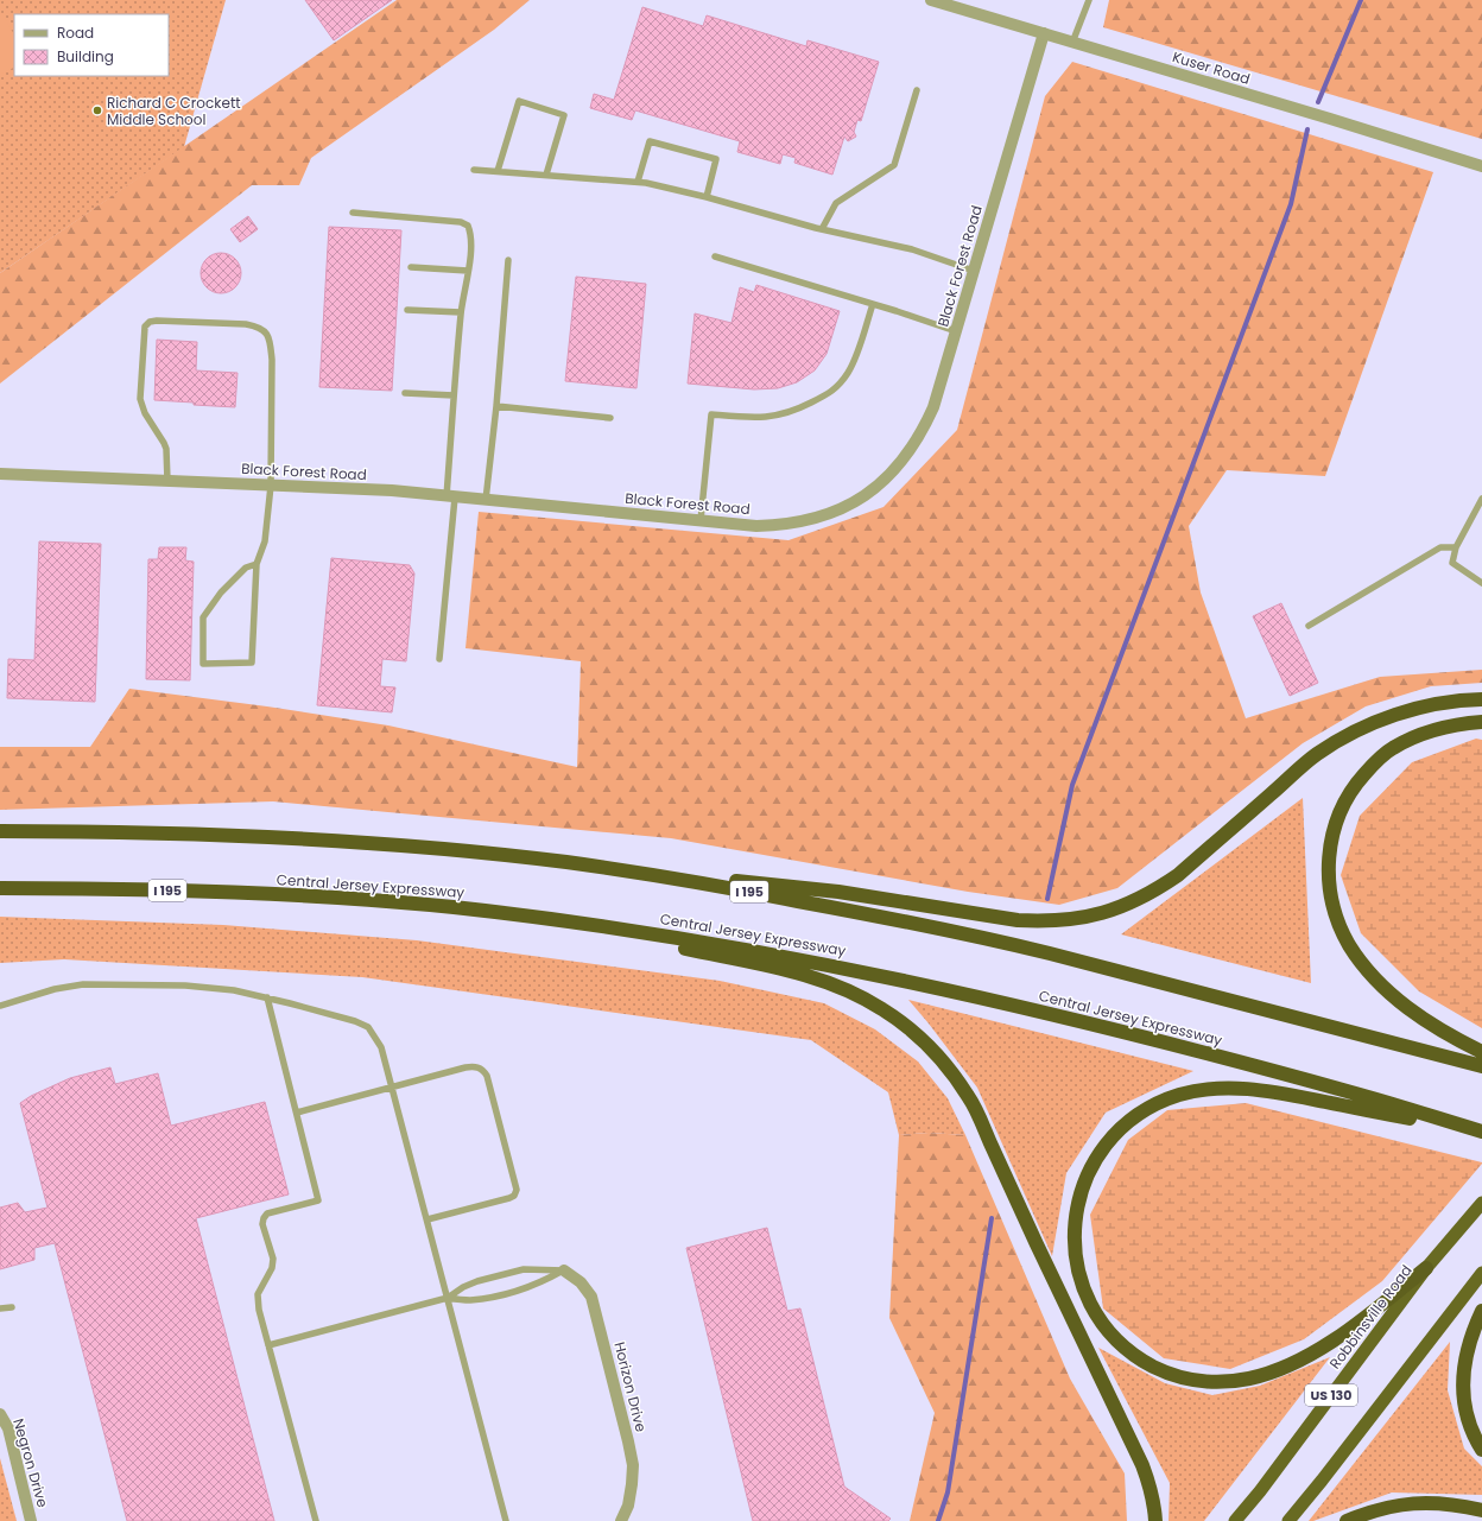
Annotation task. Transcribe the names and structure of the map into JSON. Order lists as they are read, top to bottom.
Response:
{
  "streets": {
    "highway": [
      "Central Jersey Expressway",
      "I 195",
      "Robbinsville Road",
      "US 130"
    ],
    "street": [
      "Kuser Road",
      "Black Forest Road",
      "Horizon Drive",
      "Negron Drive"
    ]
  },
  "crossings": [
    ["Kuser Road", "Black Forest Road"]
  ],
  "places": ["Richard C Crockett Middle School"],
  "legend": ["Road", "Building"]
}
